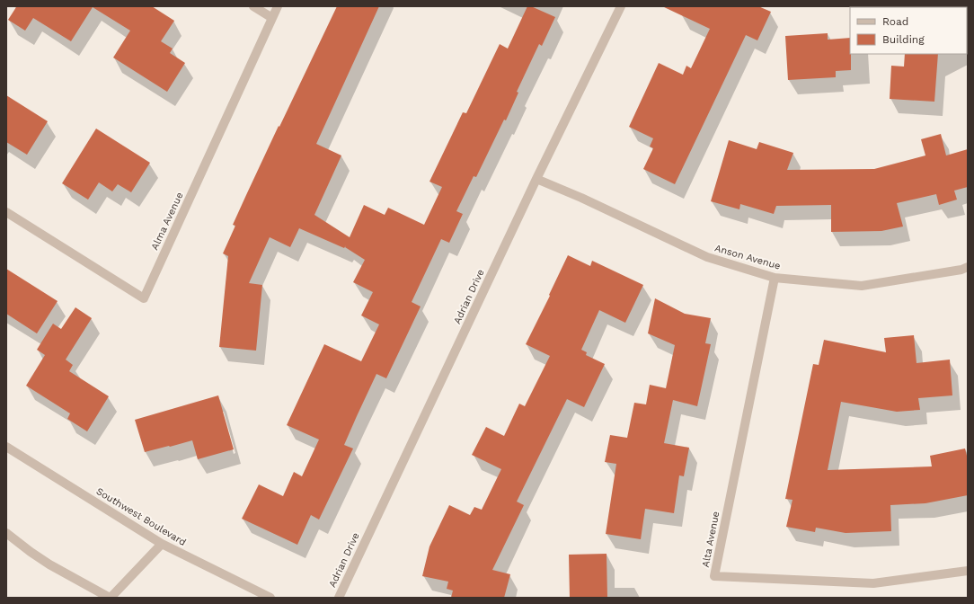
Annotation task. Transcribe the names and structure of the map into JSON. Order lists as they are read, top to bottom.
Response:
{
  "streets": {
    "street": [
      "Alma Avenue",
      "Anson Avenue",
      "Adrian Drive",
      "Southwest Boulevard",
      "Alta Avenue"
    ]
  },
  "crossings": [
    ["Anson Avenue", "Adrian Drive"],
    ["Anson Avenue", "Alta Avenue"]
  ],
  "legend": ["Road", "Building"]
}
